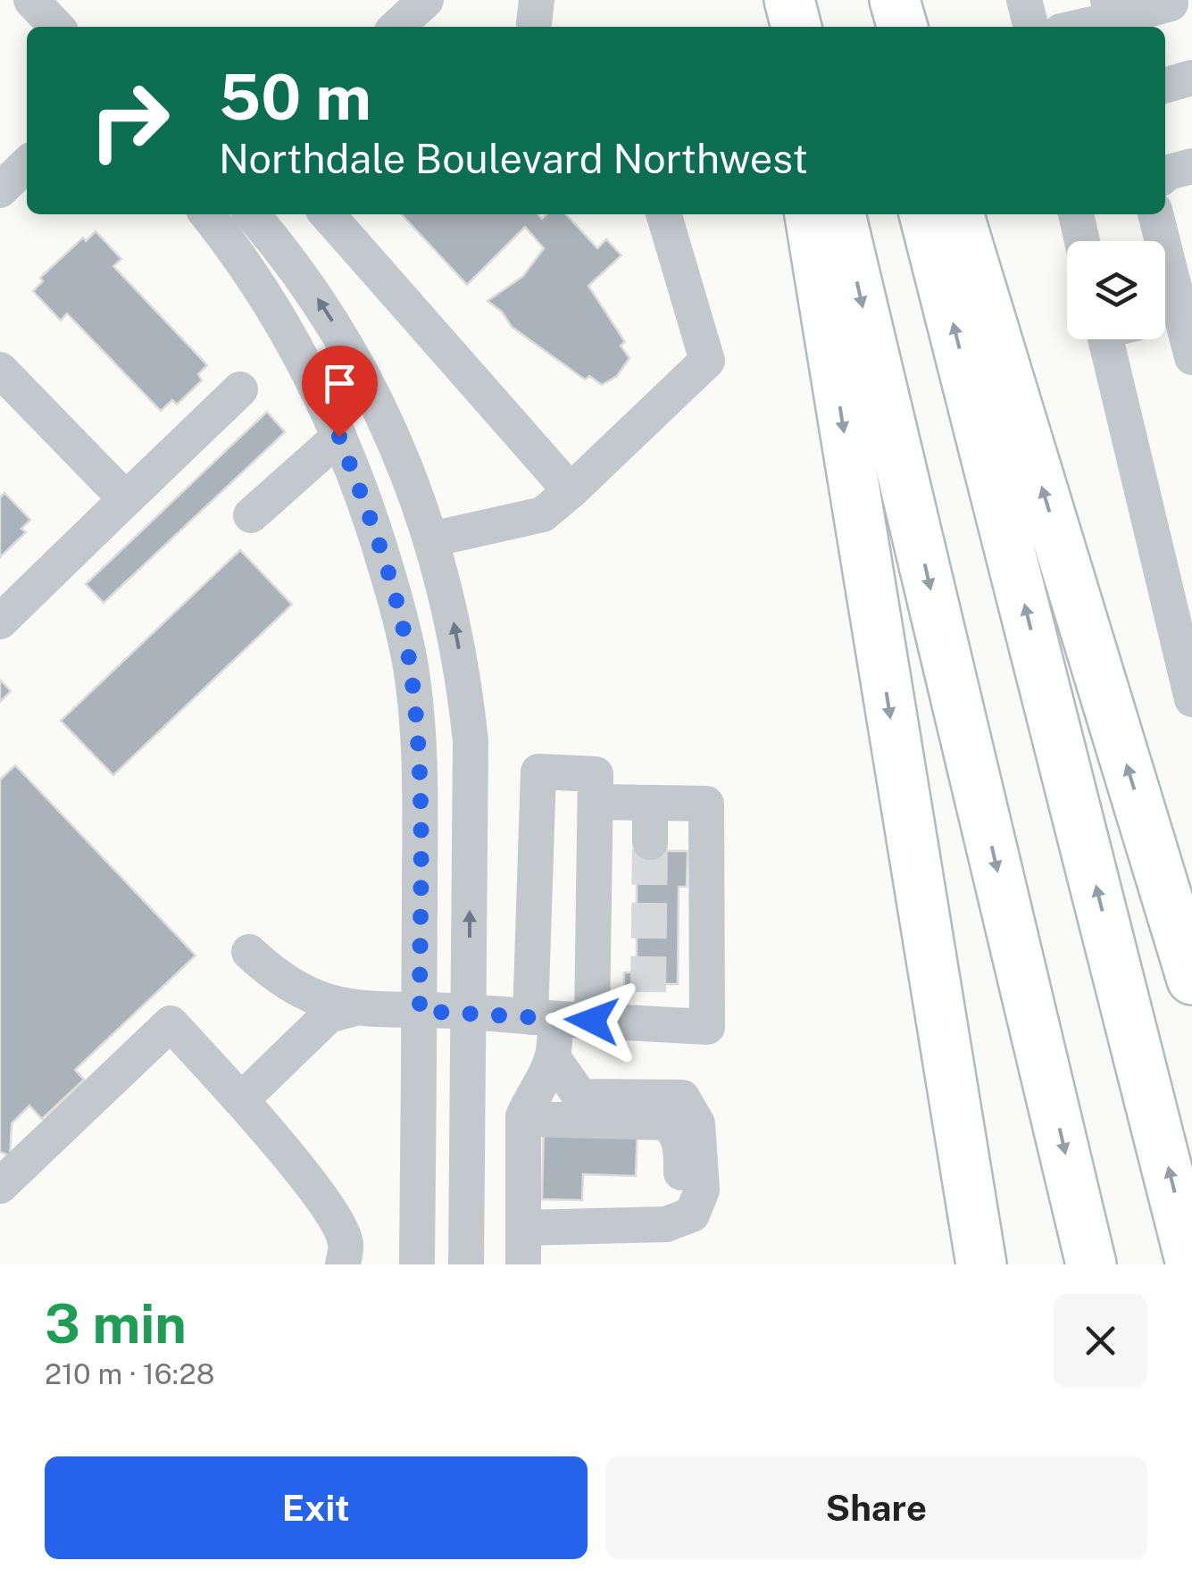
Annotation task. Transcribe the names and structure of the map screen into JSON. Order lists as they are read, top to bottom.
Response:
{
  "page": {
    "turn": ["50 m", "Northdale Boulevard Northwest"],
    "heading": ["3 min", "210 m · 16:28"],
    "buttons": ["Exit", "Share"]
  }
}
